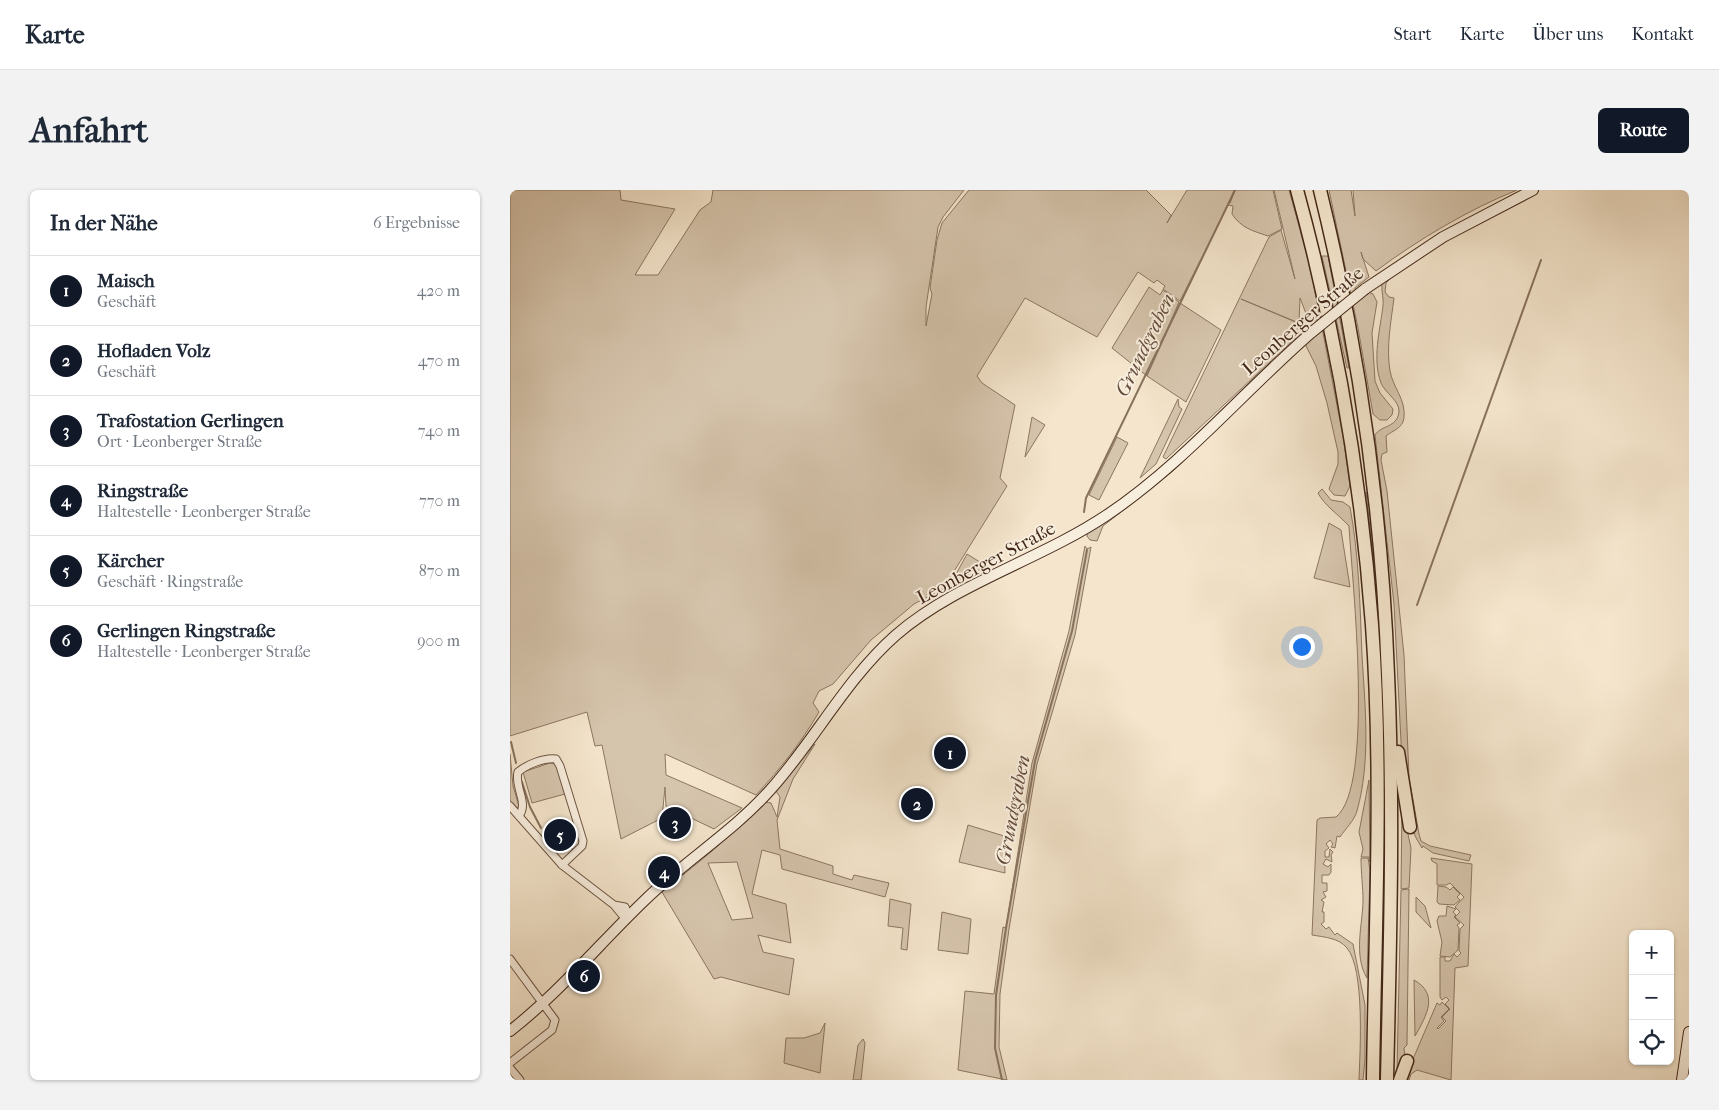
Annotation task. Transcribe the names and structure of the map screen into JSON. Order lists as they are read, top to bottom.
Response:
{
  "streets": {
    "main road": ["Leonberger Straße"]
  },
  "water": ["Grundgraben"],
  "page": {
    "header": "Karte",
    "nav": [
      "Start",
      "Karte",
      "Über uns",
      "Kontakt"
    ],
    "buttons": "Route",
    "title": "Anfahrt",
    "heading": ["In der Nähe", "6 Ergebnisse"],
    "list": [
      {
        "mark": "1",
        "name": "Maisch",
        "note": "Geschäft",
        "value": "420 m"
      },
      {
        "mark": "2",
        "name": "Hofladen Volz",
        "note": "Geschäft",
        "value": "470 m"
      },
      {
        "mark": "3",
        "name": "Trafostation Gerlingen",
        "note": "Ort · Leonberger Straße",
        "value": "740 m"
      },
      {
        "mark": "4",
        "name": "Ringstraße",
        "note": "Haltestelle · Leonberger Straße",
        "value": "770 m"
      },
      {
        "mark": "5",
        "name": "Kärcher",
        "note": "Geschäft · Ringstraße",
        "value": "870 m"
      },
      {
        "mark": "6",
        "name": "Gerlingen Ringstraße",
        "note": "Haltestelle · Leonberger Straße",
        "value": "900 m"
      }
    ],
    "pins": [
      "1",
      "2",
      "3",
      "5",
      "4",
      "6"
    ],
    "map_buttons": ["+", "−"]
  }
}
